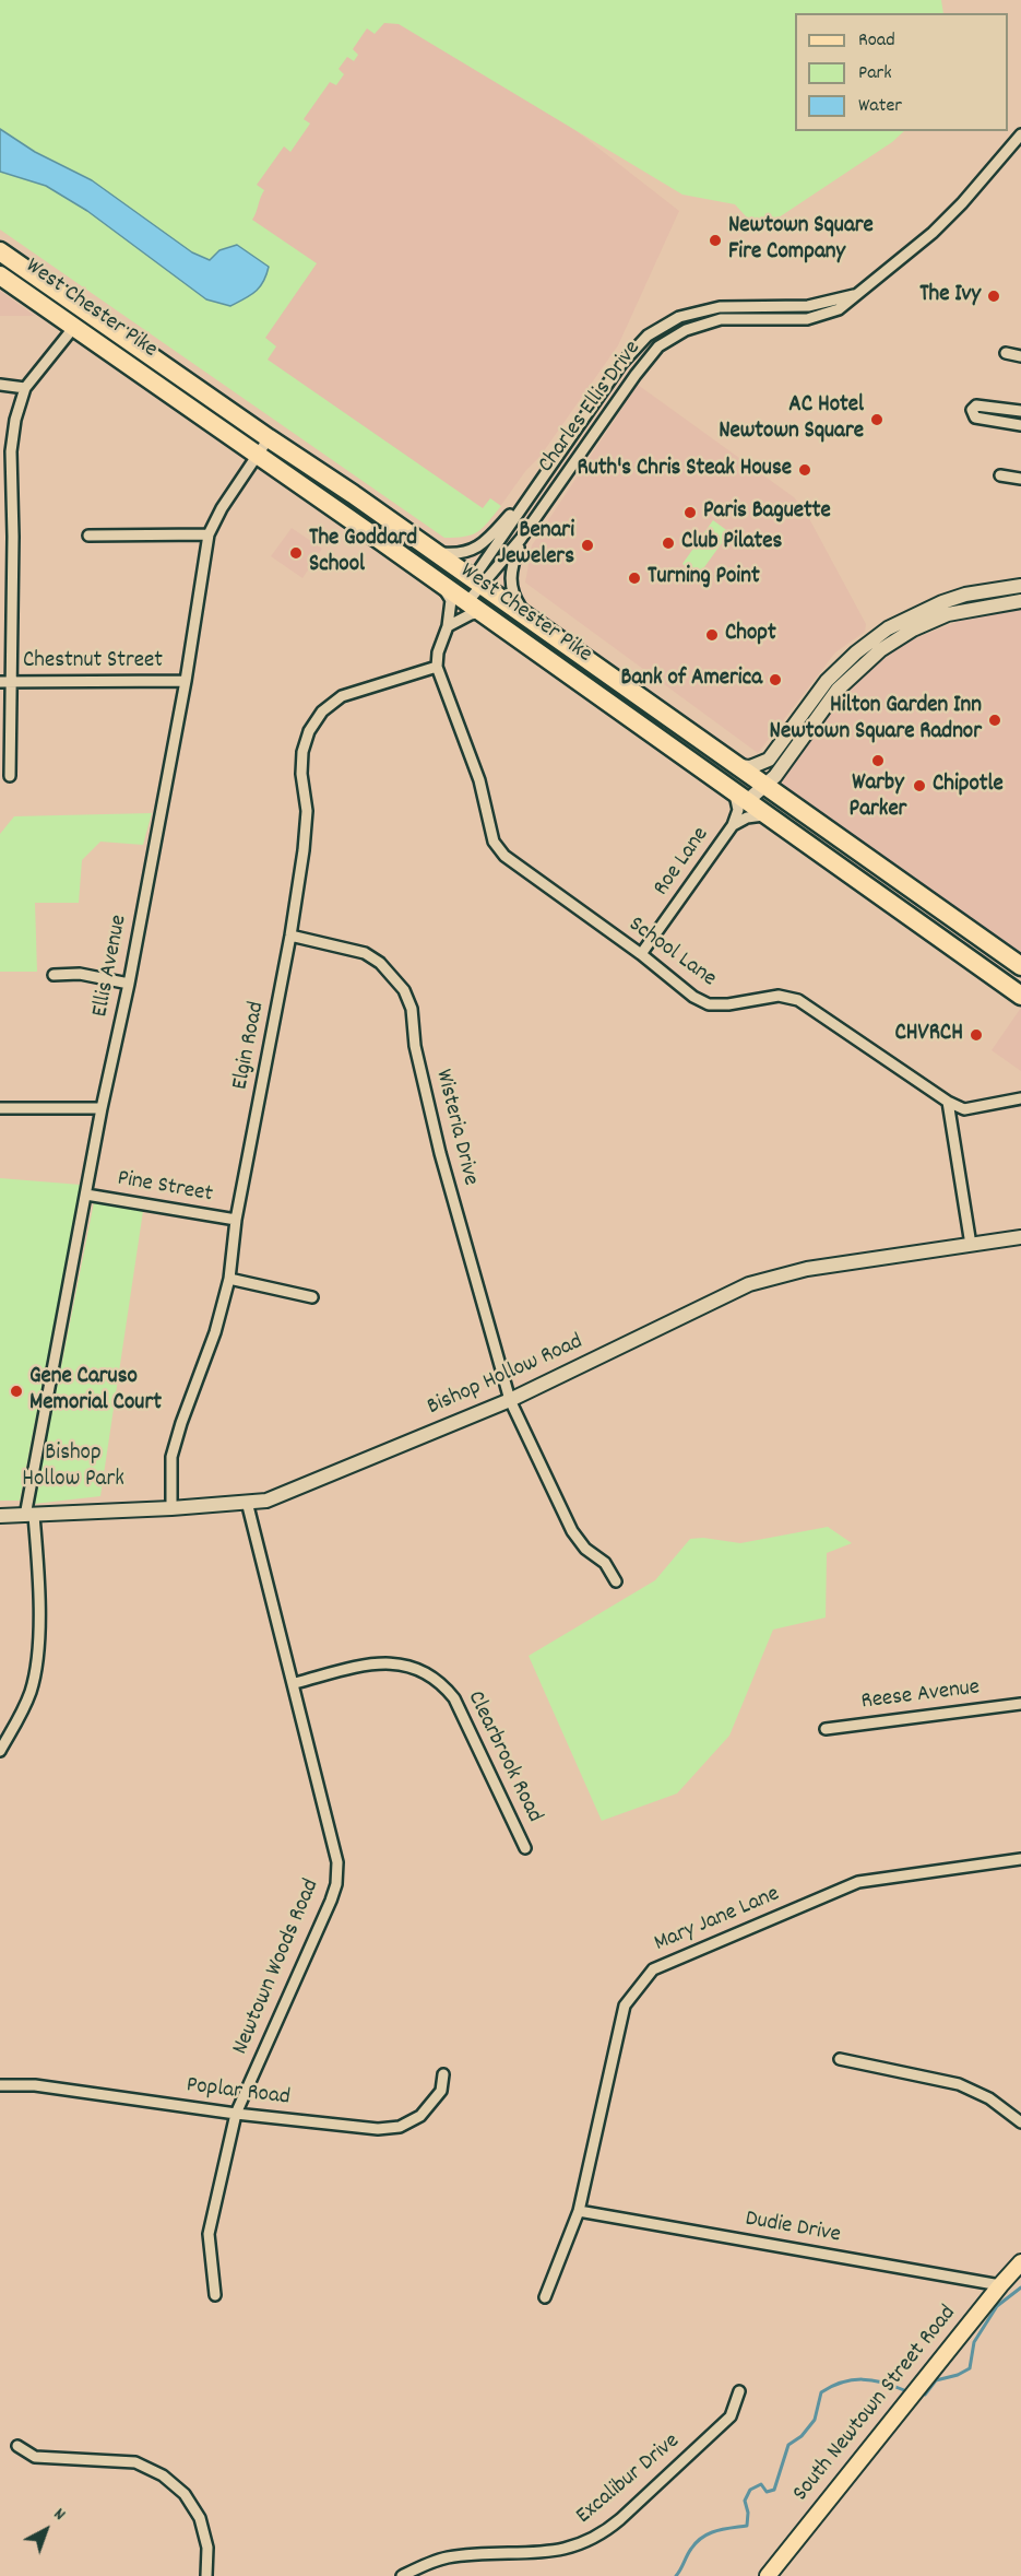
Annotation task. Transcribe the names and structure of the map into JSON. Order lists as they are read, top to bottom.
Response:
{
  "streets": {
    "highway": ["West Chester Pike"],
    "main road": ["South Newtown Street Road"],
    "street": [
      "Charles Ellis Drive",
      "Chestnut Street",
      "Roe Lane",
      "School Lane",
      "Ellis Avenue",
      "Elgin Road",
      "Wisteria Drive",
      "Pine Street",
      "Bishop Hollow Road",
      "Reese Avenue",
      "Clearbrook Road",
      "Mary Jane Lane",
      "Newtown Woods Road",
      "Poplar Road",
      "Dudie Drive",
      "Excalibur Drive"
    ]
  },
  "crossings": [
    ["West Chester Pike", "Charles Ellis Drive"],
    ["West Chester Pike", "Roe Lane"],
    ["West Chester Pike", "Ellis Avenue"],
    ["Chestnut Street", "Ellis Avenue"],
    ["Roe Lane", "School Lane"],
    ["School Lane", "Elgin Road"],
    ["Ellis Avenue", "Pine Street"],
    ["Ellis Avenue", "Bishop Hollow Road"],
    ["Elgin Road", "Wisteria Drive"],
    ["Elgin Road", "Pine Street"],
    ["Elgin Road", "Bishop Hollow Road"],
    ["Wisteria Drive", "Bishop Hollow Road"],
    ["Bishop Hollow Road", "Newtown Woods Road"],
    ["Clearbrook Road", "Newtown Woods Road"],
    ["Mary Jane Lane", "Dudie Drive"],
    ["Newtown Woods Road", "Poplar Road"],
    ["Dudie Drive", "South Newtown Street Road"]
  ],
  "parks": ["Bishop Hollow Park"],
  "places": [
    "Newtown Square Fire Company",
    "The Ivy",
    "AC Hotel Newtown Square",
    "Ruth's Chris Steak House",
    "Paris Baguette",
    "Club Pilates",
    "Benari Jewelers",
    "The Goddard School",
    "Turning Point",
    "Chopt",
    "Bank of America",
    "Hilton Garden Inn Newtown Square Radnor",
    "Warby Parker",
    "Chipotle",
    "CHVRCH",
    "Gene Caruso Memorial Court"
  ],
  "legend": ["Road", "Park", "Water"],
  "north": "top right"
}
